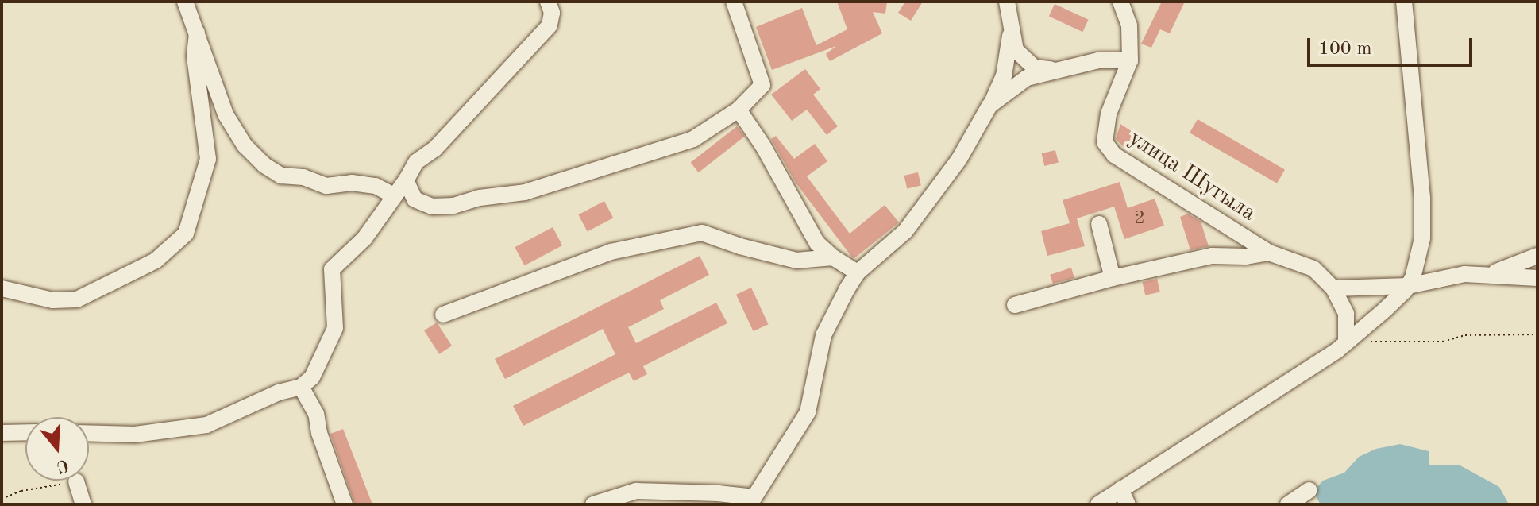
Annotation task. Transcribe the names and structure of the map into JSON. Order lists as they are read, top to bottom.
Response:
{
  "streets": {
    "street": ["улица Шугыла"]
  },
  "house_numbers": ["2"],
  "scale_bar": "100 m",
  "north": "bottom"
}
